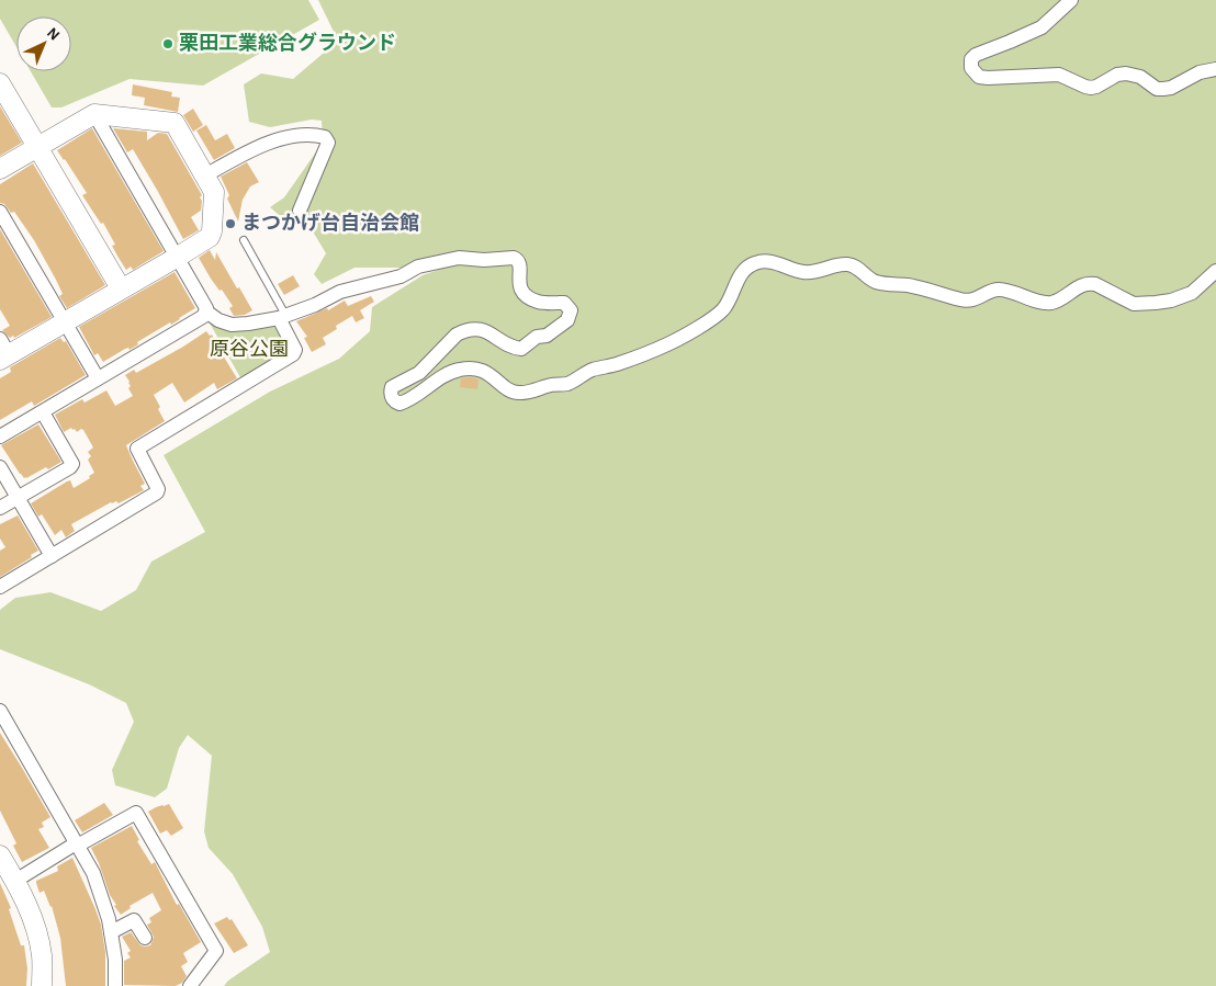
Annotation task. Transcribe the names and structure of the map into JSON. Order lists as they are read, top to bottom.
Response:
{
  "parks": ["原谷公園"],
  "places": ["栗田工業総合グラウンド", "まつかげ台自治会館"],
  "north": "top right"
}
